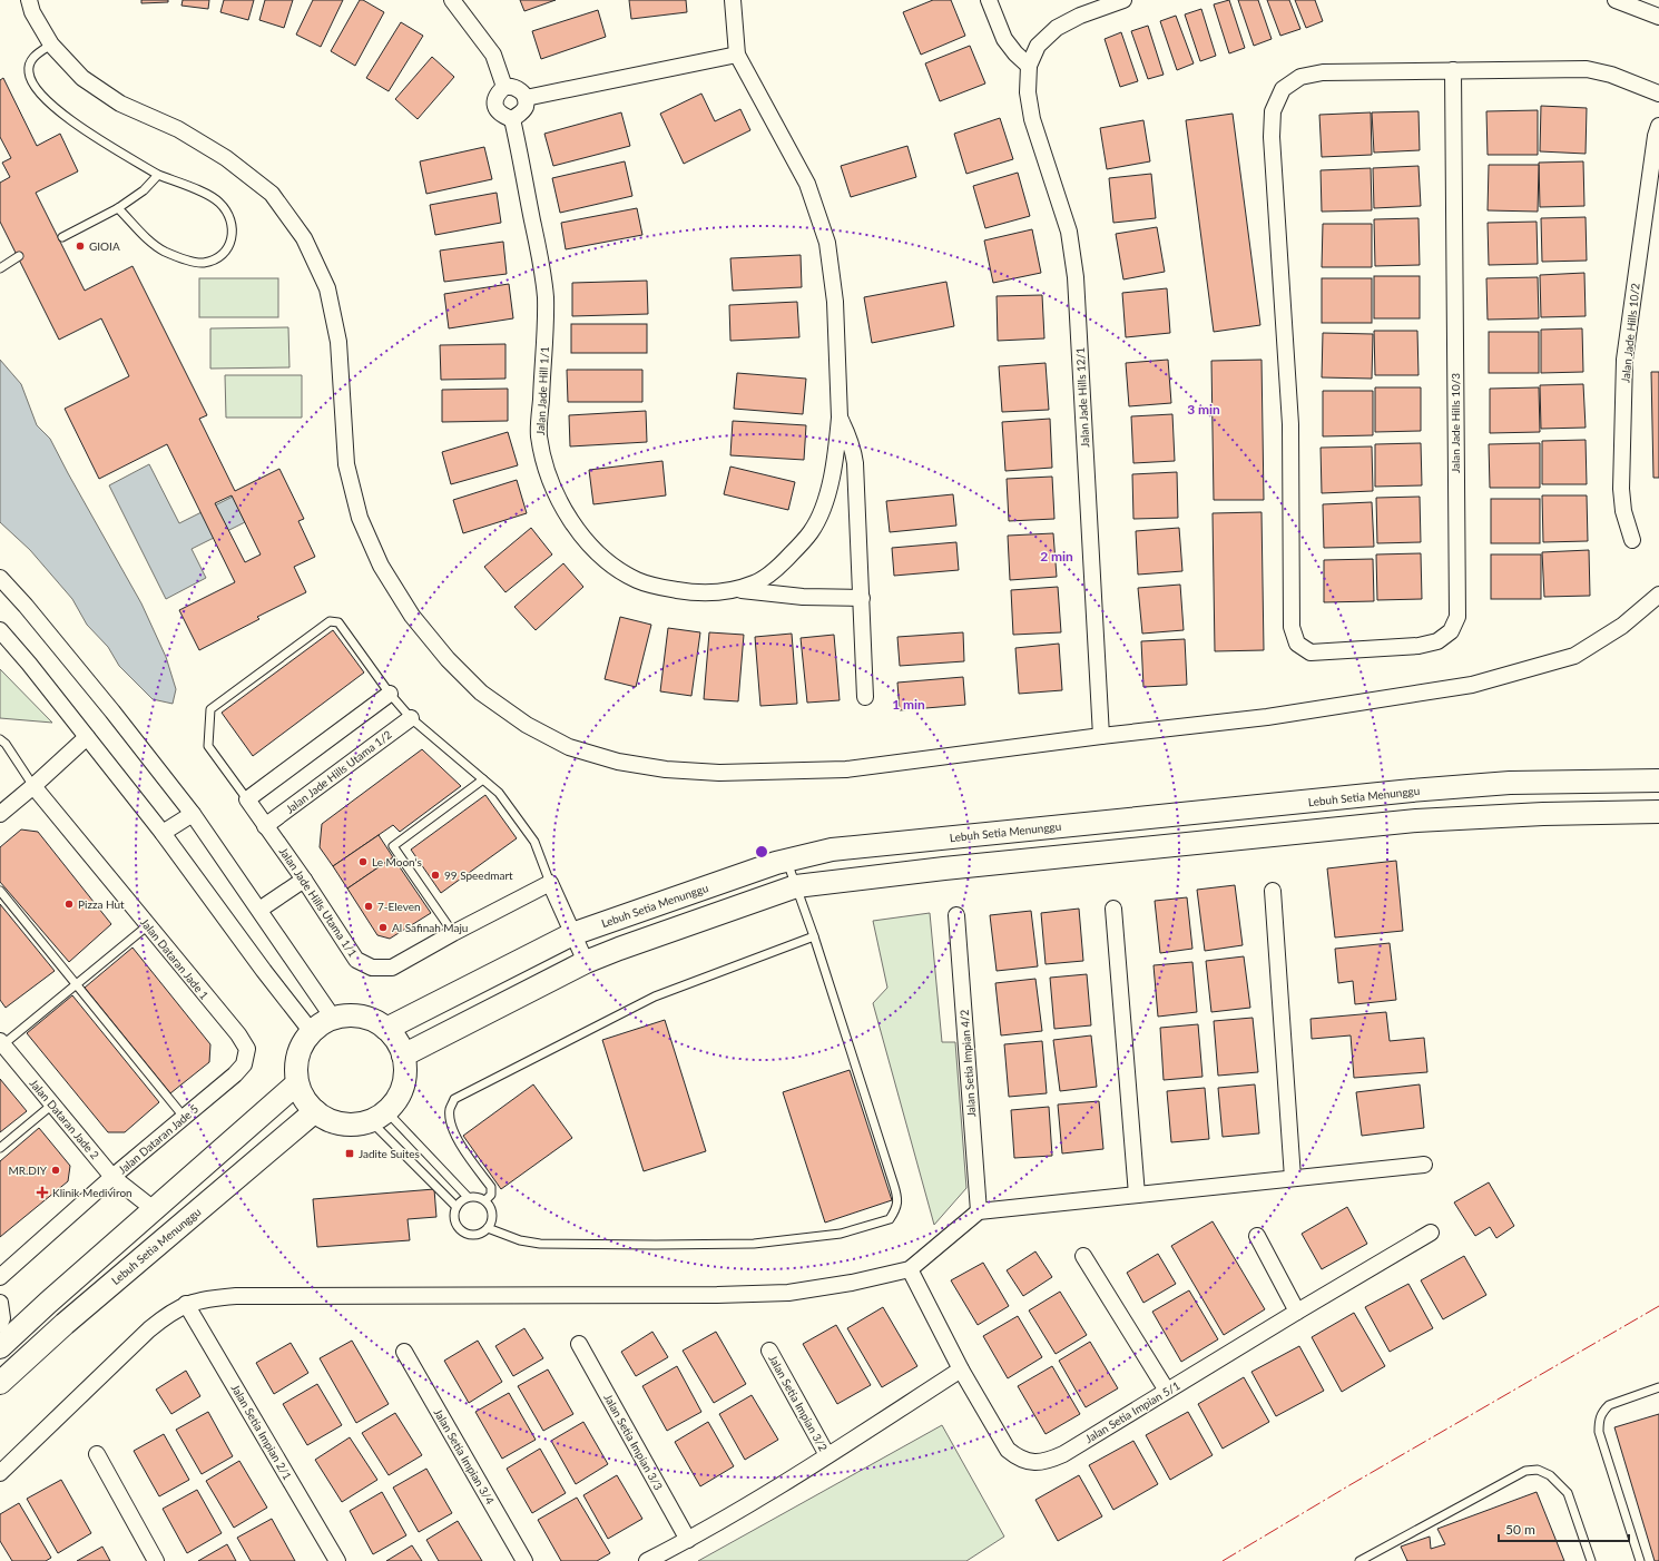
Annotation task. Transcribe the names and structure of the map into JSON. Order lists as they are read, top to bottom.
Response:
{
  "streets": {
    "street": [
      "Jalan Jade Hills 10/2",
      "Jalan Jade Hill 1/1",
      "Jalan Jade Hills 12/1",
      "Jalan Jade Hills 10/3",
      "Jalan Jade Hills Utama 1/2",
      "Lebuh Setia Menunggu",
      "Jalan Jade Hills Utama 1/1",
      "Jalan Dataran Jade 1",
      "Jalan Setia Impian 4/2",
      "Jalan Dataran Jade 2",
      "Jalan Dataran Jade 5",
      "Jalan Setia Impian 3/2",
      "Jalan Setia Impian 5/1",
      "Jalan Setia Impian 2/1",
      "Jalan Setia Impian 3/3",
      "Jalan Setia Impian 3/4"
    ]
  },
  "crossings": [
    ["Jalan Jade Hills Utama 1/2", "Jalan Jade Hills Utama 1/1"],
    ["Jalan Dataran Jade 1", "Jalan Dataran Jade 5"],
    ["Jalan Dataran Jade 2", "Jalan Dataran Jade 5"]
  ],
  "places": {
    "other": [
      "GIOIA",
      "Le Moon‘s",
      "99 Speedmart",
      "Pizza Hut",
      "7-Eleven",
      "Al Safinah Maju",
      "MR.DIY"
    ],
    "transit": ["Jadite Suites"],
    "health": ["Klinik Mediviron"]
  },
  "scale_bar": "50 m",
  "rings": ["3 min", "2 min", "1 min"]
}
